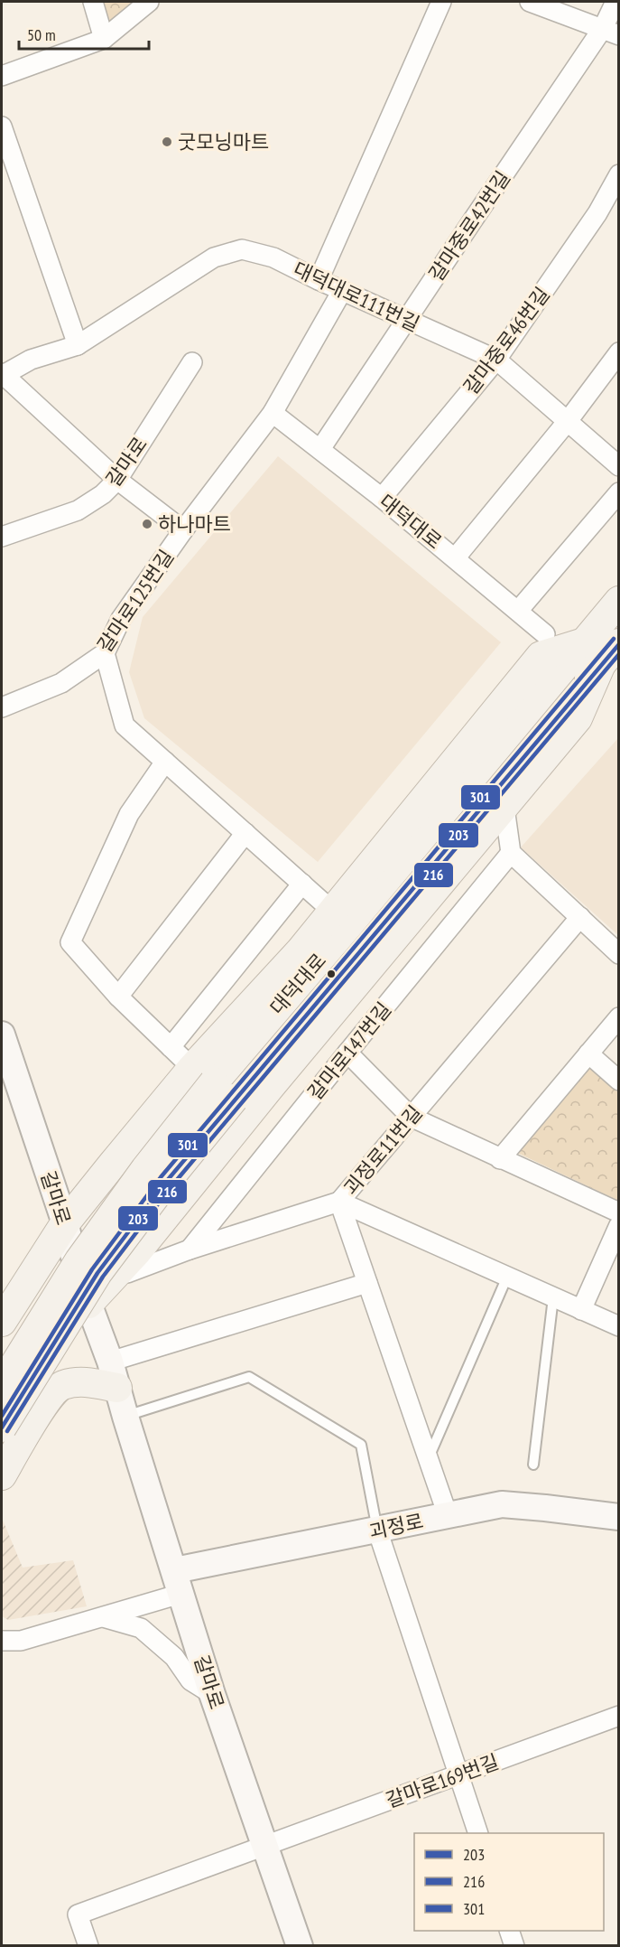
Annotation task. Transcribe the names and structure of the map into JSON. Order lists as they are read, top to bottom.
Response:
{
  "streets": {
    "main road": ["갈마로", "대덕대로", "괴정로"],
    "street": [
      "갈마중로42번길",
      "대덕대로111번길",
      "갈마중로46번길",
      "갈마로125번길",
      "갈마로147번길",
      "괴정로11번길",
      "갈마로169번길"
    ]
  },
  "crossings": [
    ["갈마중로42번길", "대덕대로111번길"],
    ["갈마중로42번길", "대덕대로"],
    ["대덕대로111번길", "갈마중로46번길"],
    ["대덕대로111번길", "갈마로125번길"],
    ["갈마중로46번길", "대덕대로"],
    ["갈마로", "괴정로"],
    ["갈마로", "갈마로169번길"],
    ["대덕대로", "갈마로125번길"],
    ["괴정로11번길", "괴정로"]
  ],
  "places": ["굿모닝마트", "하나마트"],
  "lines": ["transit line 301", "transit line 203", "transit line 216"],
  "legend": ["203", "216", "301"],
  "scale_bar": "50 m"
}
